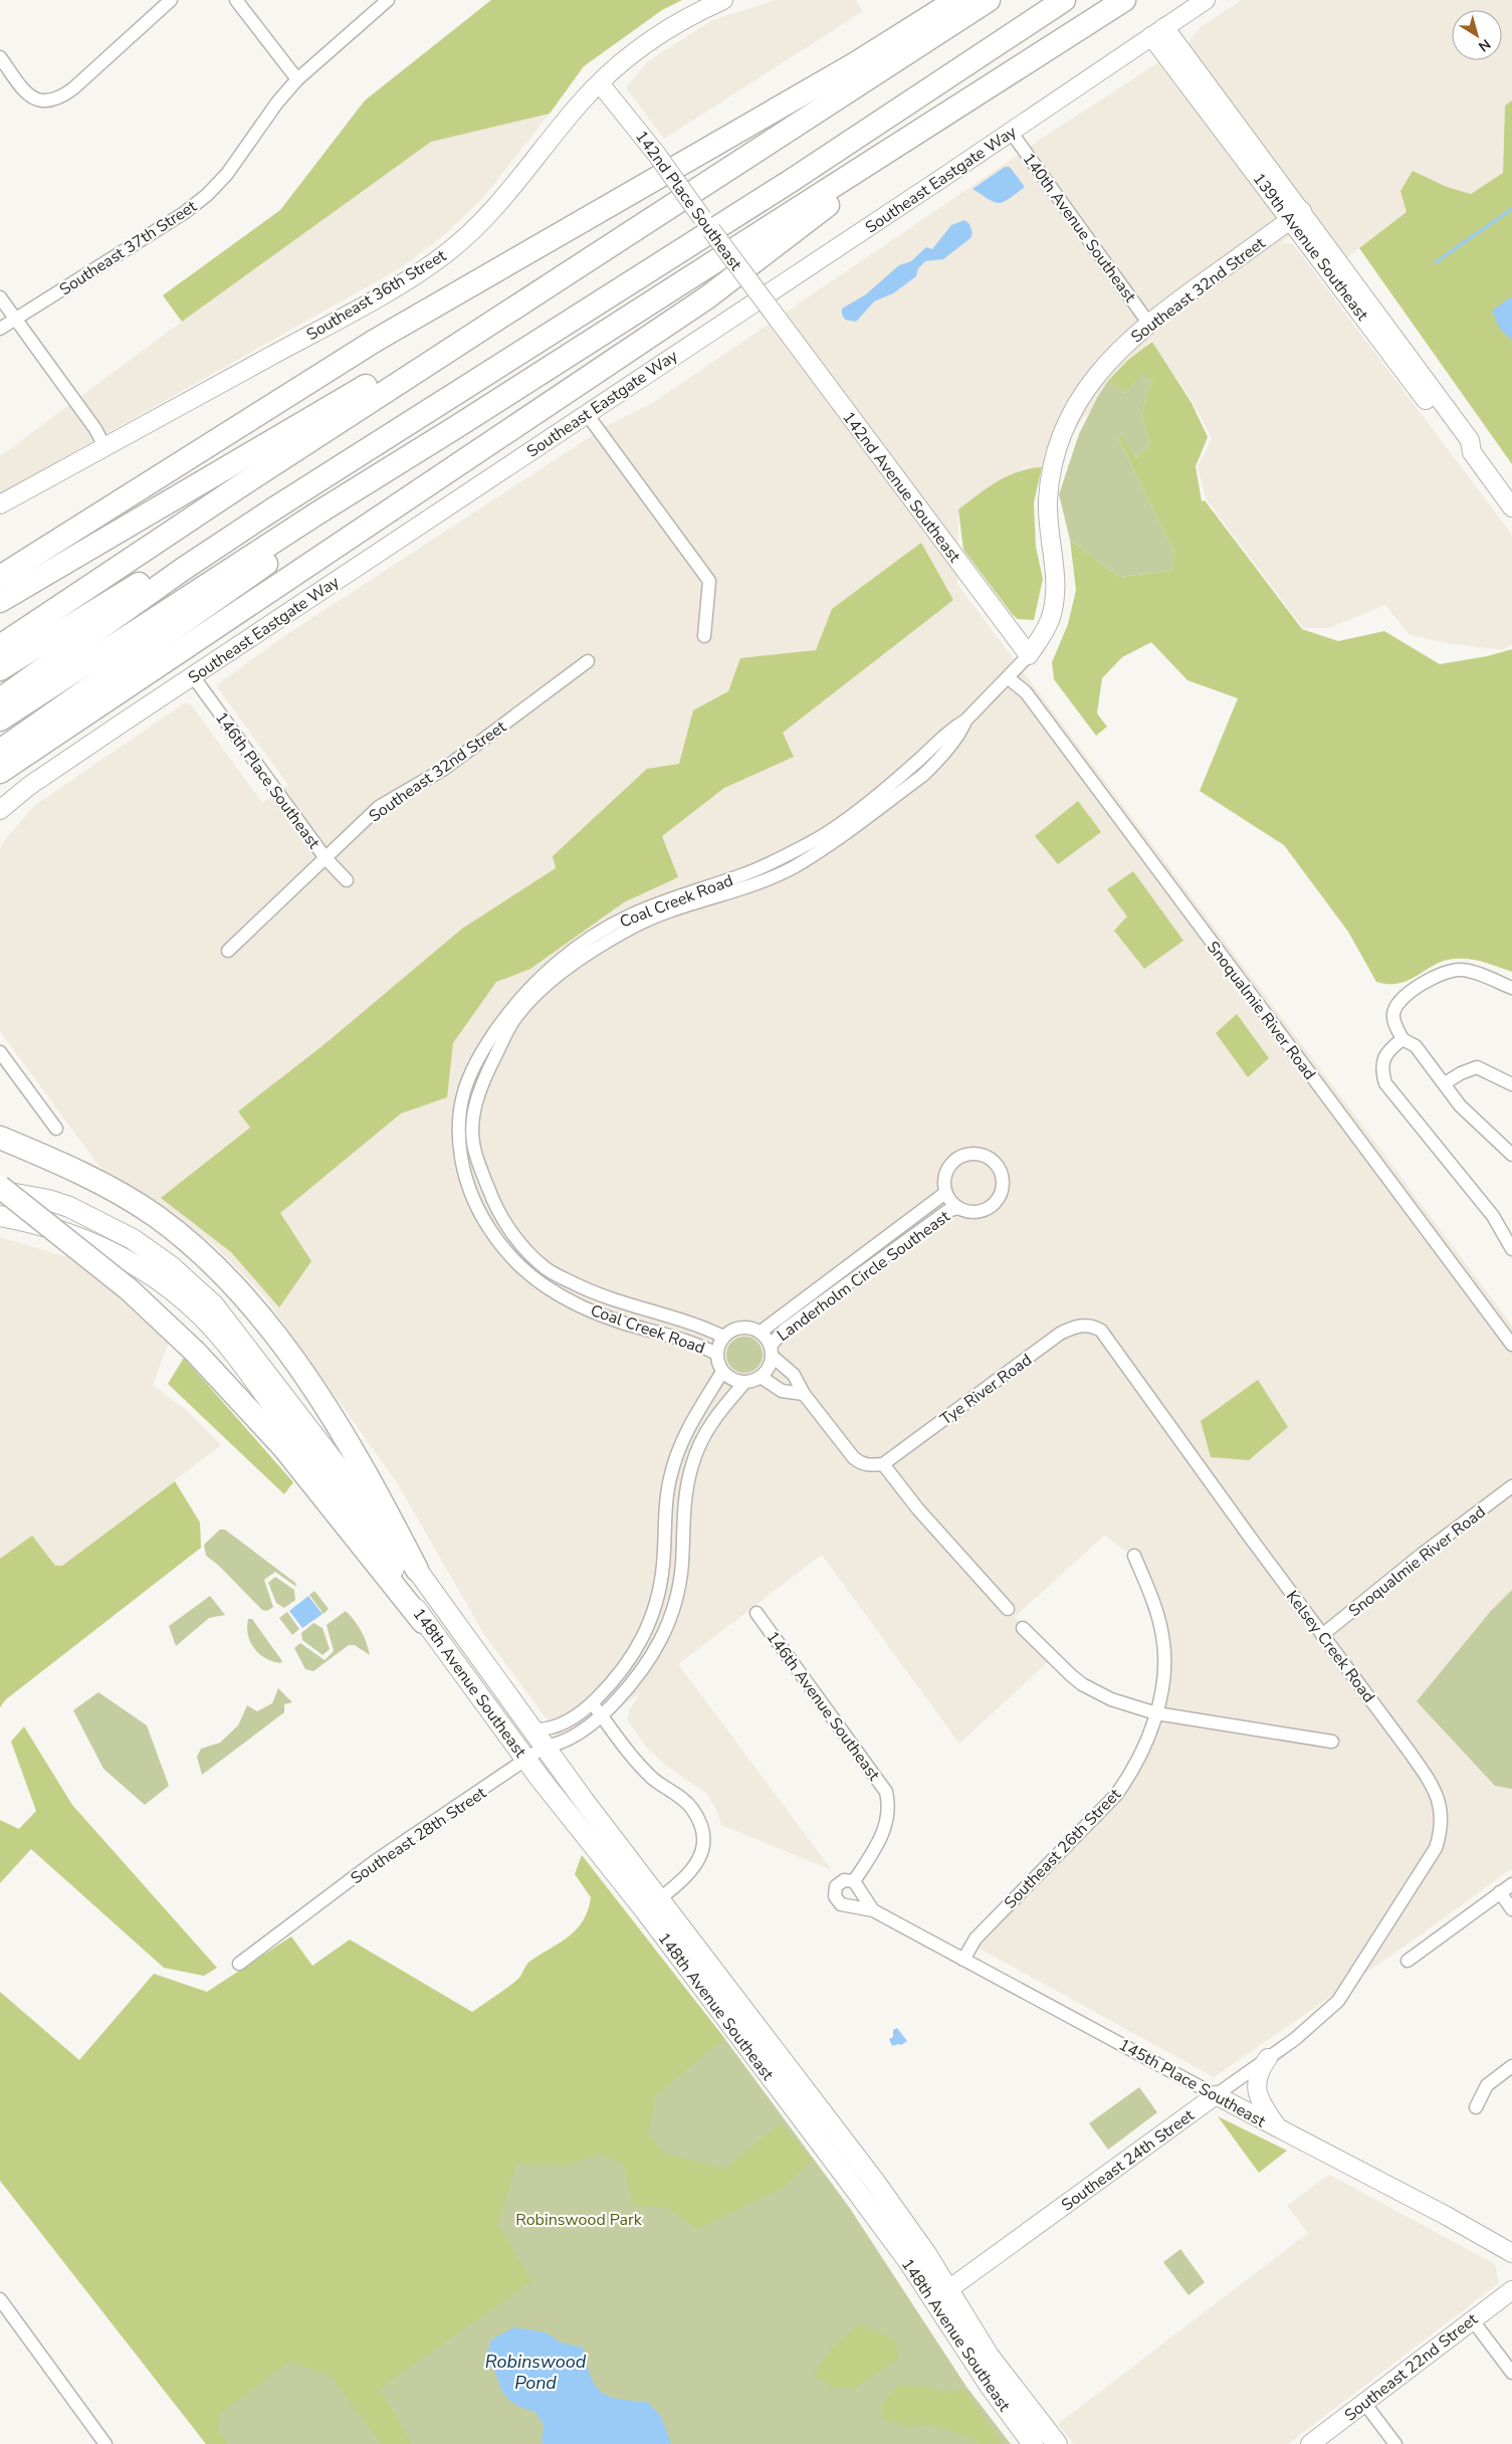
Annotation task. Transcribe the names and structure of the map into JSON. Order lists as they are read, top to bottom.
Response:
{
  "streets": {
    "main road": ["148th Avenue Southeast"],
    "street": [
      "Southeast Eastgate Way",
      "142nd Place Southeast",
      "140th Avenue Southeast",
      "139th Avenue Southeast",
      "Southeast 37th Street",
      "Southeast 32nd Street",
      "Southeast 36th Street",
      "142nd Avenue Southeast",
      "146th Place Southeast",
      "Coal Creek Road",
      "Snoqualmie River Road",
      "Landerholm Circle Southeast",
      "Tye River Road",
      "Kelsey Creek Road",
      "146th Avenue Southeast",
      "Southeast 28th Street",
      "Southeast 26th Street",
      "145th Place Southeast",
      "Southeast 24th Street",
      "Southeast 22nd Street"
    ]
  },
  "crossings": [
    ["Southeast Eastgate Way", "140th Avenue Southeast"],
    ["Southeast Eastgate Way", "139th Avenue Southeast"],
    ["Southeast Eastgate Way", "146th Place Southeast"],
    ["142nd Place Southeast", "Southeast 36th Street"],
    ["142nd Place Southeast", "142nd Avenue Southeast"],
    ["140th Avenue Southeast", "Southeast 32nd Street"],
    ["139th Avenue Southeast", "Southeast 32nd Street"],
    ["Southeast 32nd Street", "142nd Avenue Southeast"],
    ["Southeast 32nd Street", "146th Place Southeast"],
    ["Southeast 32nd Street", "Coal Creek Road"],
    ["142nd Avenue Southeast", "Coal Creek Road"],
    ["Coal Creek Road", "Snoqualmie River Road"],
    ["Coal Creek Road", "Landerholm Circle Southeast"],
    ["Snoqualmie River Road", "Kelsey Creek Road"],
    ["Tye River Road", "Kelsey Creek Road"],
    ["Kelsey Creek Road", "Southeast 24th Street"],
    ["148th Avenue Southeast", "Southeast 28th Street"],
    ["148th Avenue Southeast", "Southeast 24th Street"],
    ["146th Avenue Southeast", "145th Place Southeast"],
    ["Southeast 26th Street", "145th Place Southeast"],
    ["145th Place Southeast", "Southeast 24th Street"]
  ],
  "water": ["Robinswood Pond"],
  "parks": ["Robinswood Park"],
  "north": "bottom right"
}
